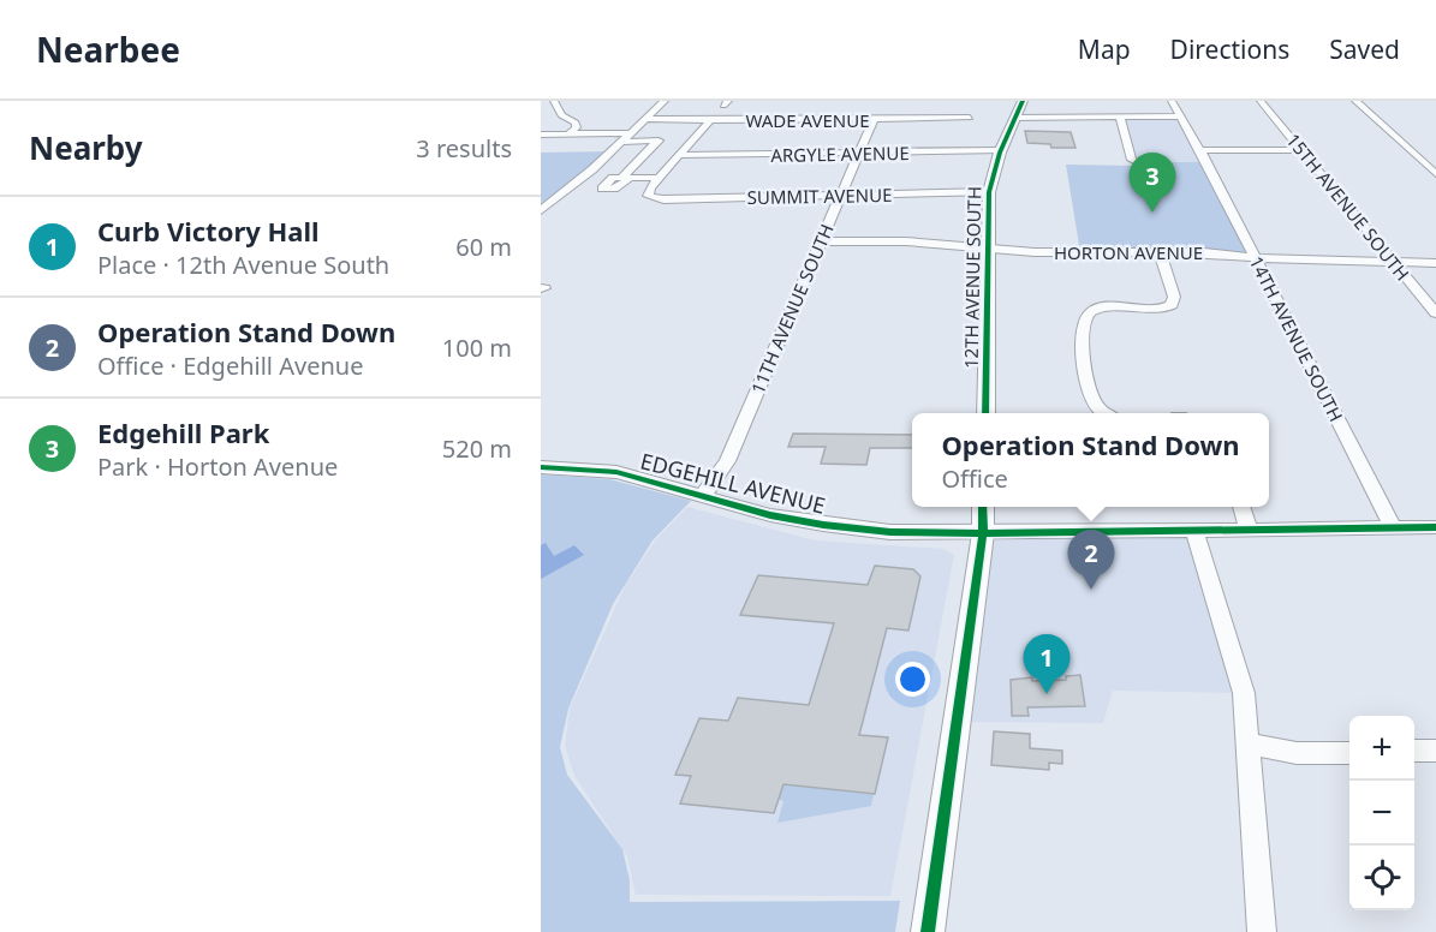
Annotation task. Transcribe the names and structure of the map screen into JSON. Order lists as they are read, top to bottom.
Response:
{
  "streets": {
    "main road": ["12TH AVENUE SOUTH"],
    "street": [
      "WADE AVENUE",
      "ARGYLE AVENUE",
      "SUMMIT AVENUE",
      "15TH AVENUE SOUTH",
      "HORTON AVENUE",
      "11TH AVENUE SOUTH",
      "14TH AVENUE SOUTH",
      "EDGEHILL AVENUE"
    ]
  },
  "crossings": [
    ["WADE AVENUE", "11TH AVENUE SOUTH"],
    ["ARGYLE AVENUE", "12TH AVENUE SOUTH"],
    ["ARGYLE AVENUE", "11TH AVENUE SOUTH"],
    ["SUMMIT AVENUE", "12TH AVENUE SOUTH"],
    ["SUMMIT AVENUE", "11TH AVENUE SOUTH"],
    ["15TH AVENUE SOUTH", "HORTON AVENUE"],
    ["HORTON AVENUE", "12TH AVENUE SOUTH"],
    ["HORTON AVENUE", "11TH AVENUE SOUTH"],
    ["HORTON AVENUE", "14TH AVENUE SOUTH"],
    ["11TH AVENUE SOUTH", "EDGEHILL AVENUE"],
    ["14TH AVENUE SOUTH", "EDGEHILL AVENUE"]
  ],
  "page": {
    "header": "Nearbee",
    "nav": ["Map", "Directions", "Saved"],
    "heading": ["Nearby", "3 results"],
    "pins": ["3", "2", "1"],
    "list": [
      {
        "mark": "1",
        "name": "Curb Victory Hall",
        "note": "Place · 12th Avenue South",
        "value": "60 m"
      },
      {
        "mark": "2",
        "name": "Operation Stand Down",
        "note": "Office · Edgehill Avenue",
        "value": "100 m"
      },
      {
        "mark": "3",
        "name": "Edgehill Park",
        "note": "Park · Horton Avenue",
        "value": "520 m"
      }
    ],
    "popup": ["Operation Stand Down", "Office"],
    "map_buttons": ["+", "−"]
  }
}
